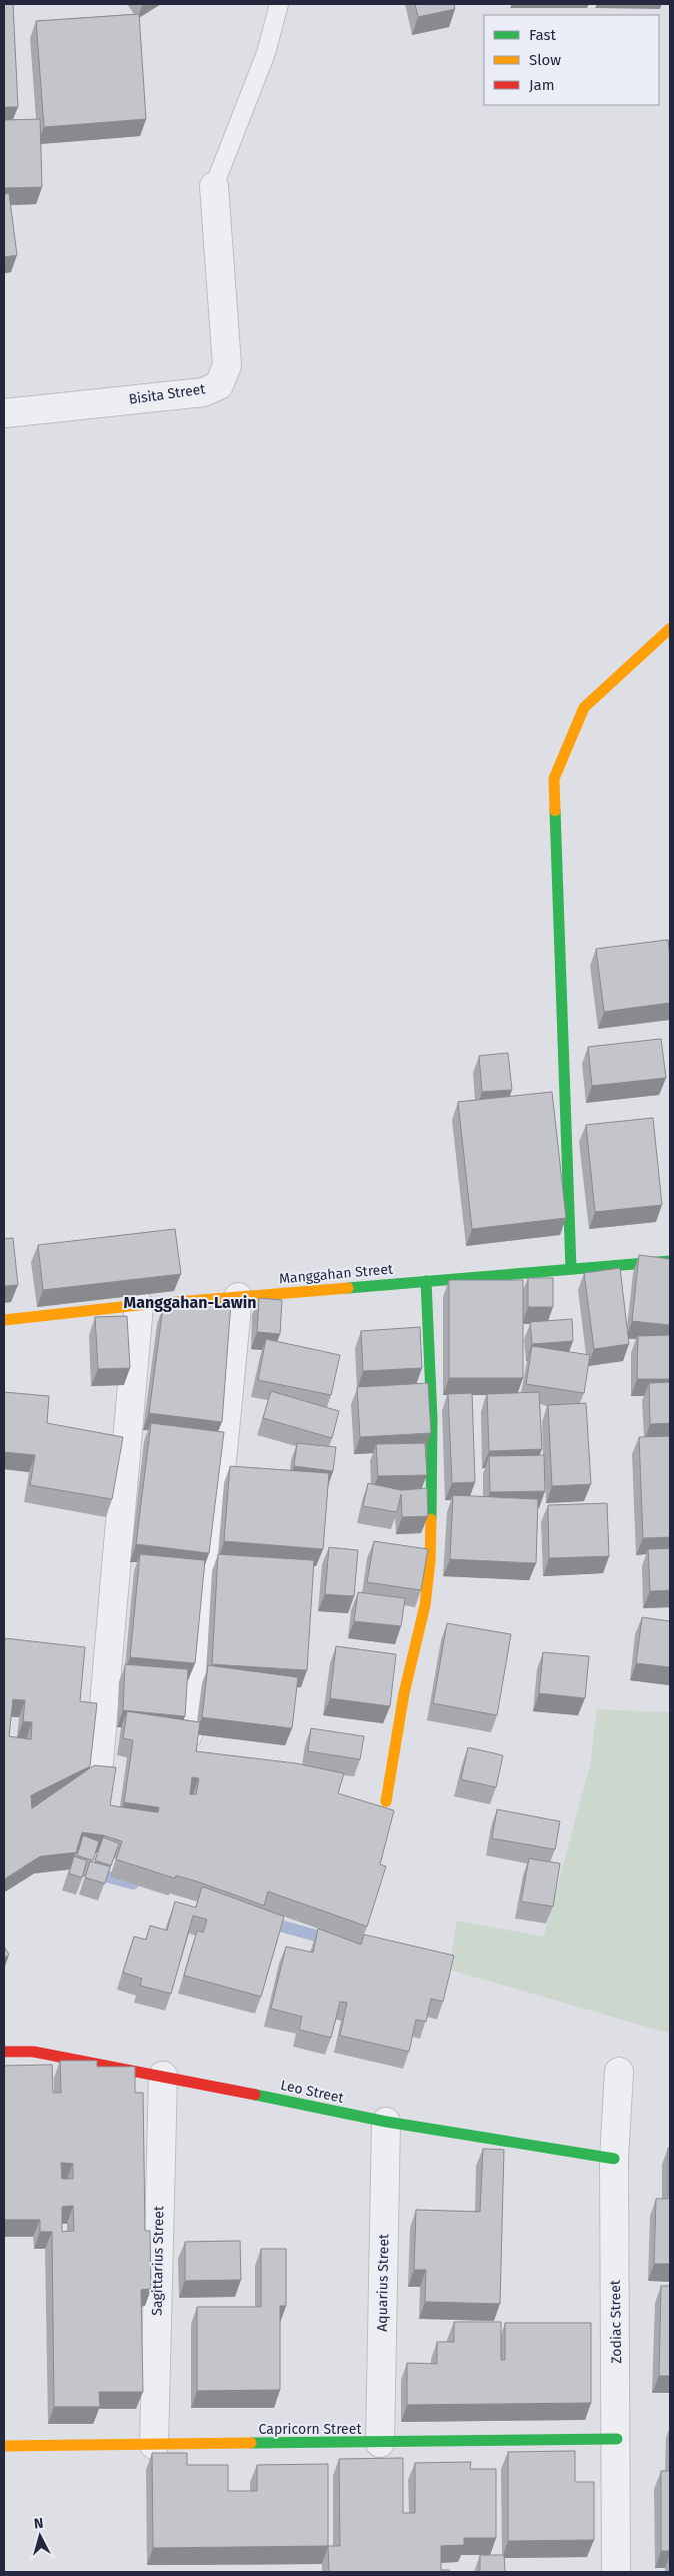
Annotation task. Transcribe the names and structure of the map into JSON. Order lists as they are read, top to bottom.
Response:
{
  "streets": {
    "street": [
      "Bisita Street",
      "Manggahan Street",
      "Leo Street",
      "Sagittarius Street",
      "Aquarius Street",
      "Zodiac Street",
      "Capricorn Street"
    ]
  },
  "crossings": [
    ["Leo Street", "Sagittarius Street"],
    ["Leo Street", "Aquarius Street"],
    ["Leo Street", "Zodiac Street"],
    ["Sagittarius Street", "Capricorn Street"],
    ["Aquarius Street", "Capricorn Street"],
    ["Zodiac Street", "Capricorn Street"]
  ],
  "districts": ["Manggahan-Lawin"],
  "legend": ["Fast", "Slow", "Jam"],
  "north": "top"
}
